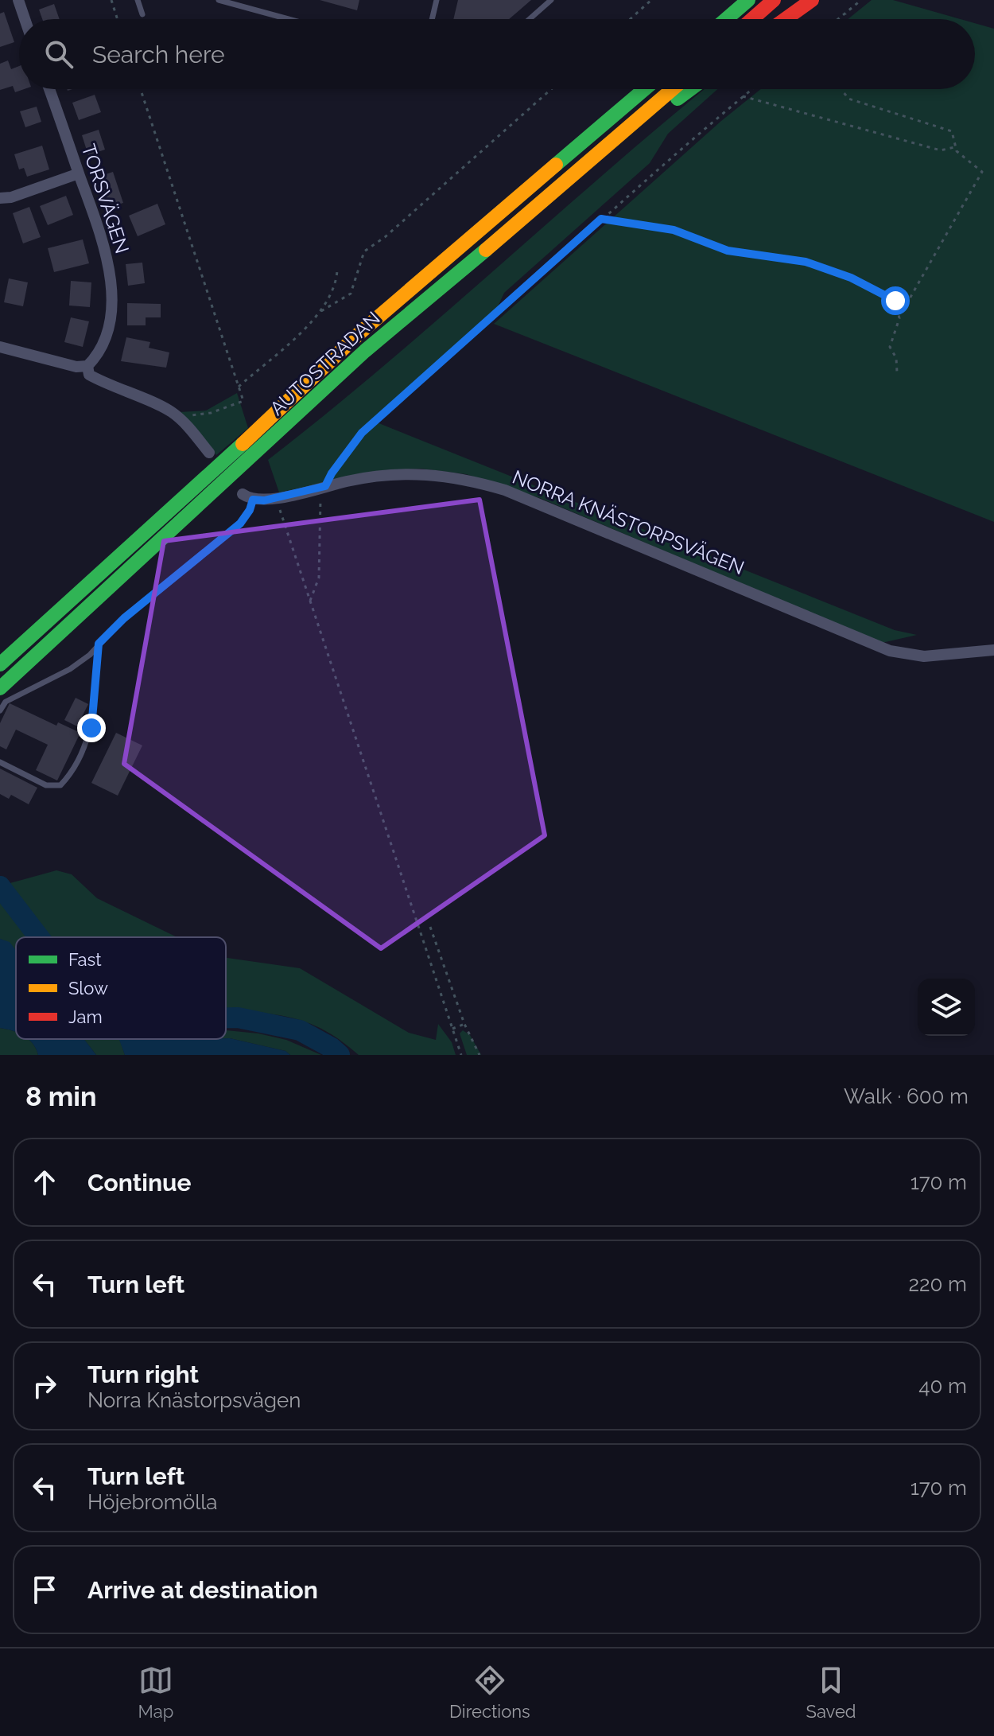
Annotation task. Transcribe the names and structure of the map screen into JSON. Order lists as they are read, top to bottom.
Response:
{
  "streets": {
    "highway": ["AUTOSTRADAN"],
    "street": ["TORSVÄGEN", "NORRA KNÄSTORPSVÄGEN"]
  },
  "legend": ["Fast", "Slow", "Jam"],
  "page": {
    "search": "Search here",
    "heading": ["8 min", "Walk · 600 m"],
    "list": [
      ["Continue", "170 m"],
      ["Turn left", "220 m"],
      ["Turn right", "Norra Knästorpsvägen", "40 m"],
      ["Turn left", "Höjebromölla", "170 m"],
      "Arrive at destination"
    ],
    "nav": ["Map", "Directions", "Saved"]
  }
}
